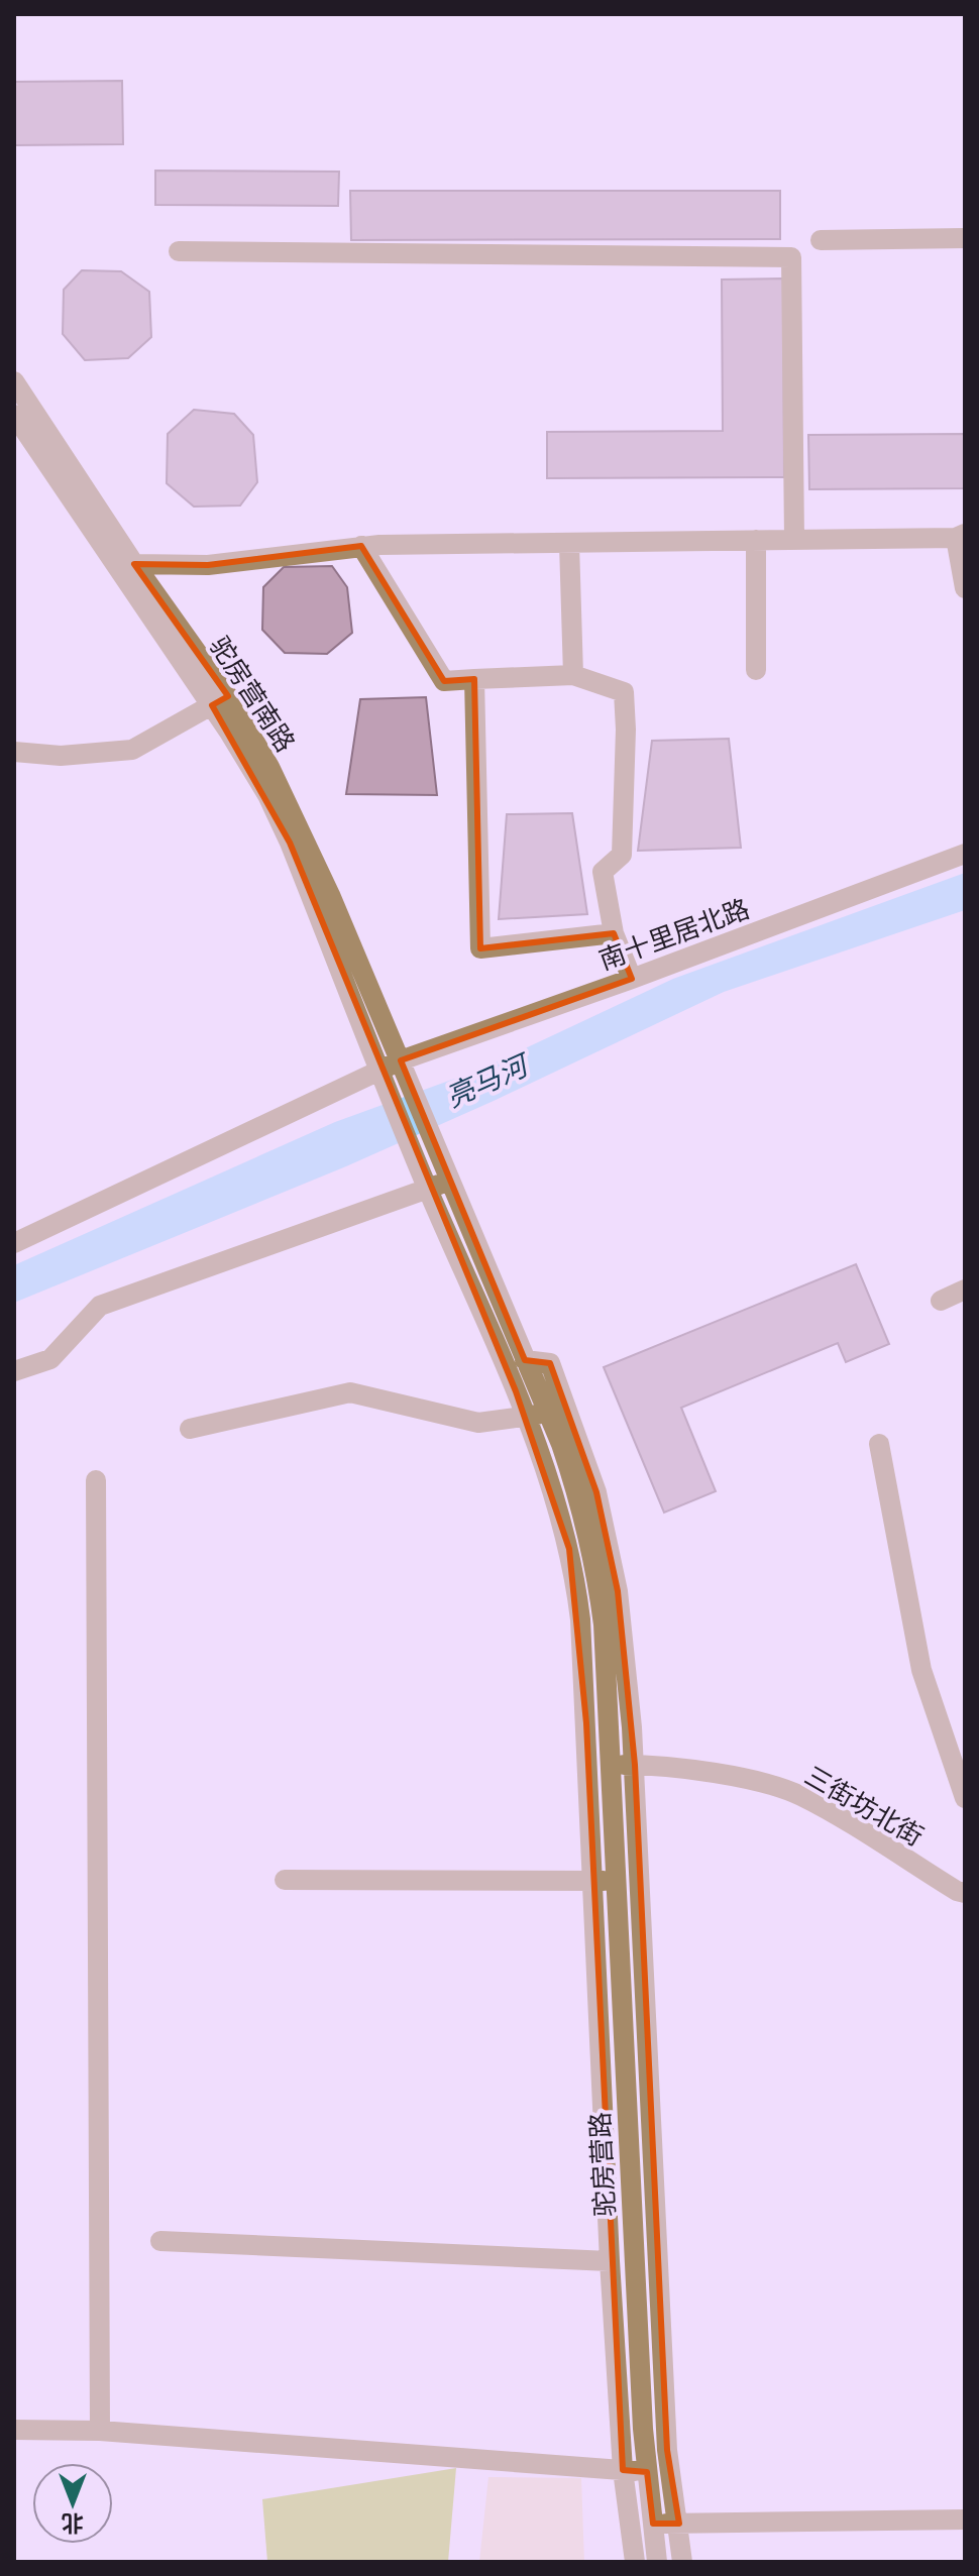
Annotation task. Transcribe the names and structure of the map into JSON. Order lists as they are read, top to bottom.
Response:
{
  "streets": {
    "street": [
      "驼房营南路",
      "南十里居北路",
      "三街坊北街",
      "驼房营路"
    ]
  },
  "crossings": [
    ["驼房营南路", "南十里居北路"],
    ["驼房营南路", "驼房营路"],
    ["三街坊北街", "驼房营路"]
  ],
  "water": ["亮马河"],
  "north": "bottom"
}
